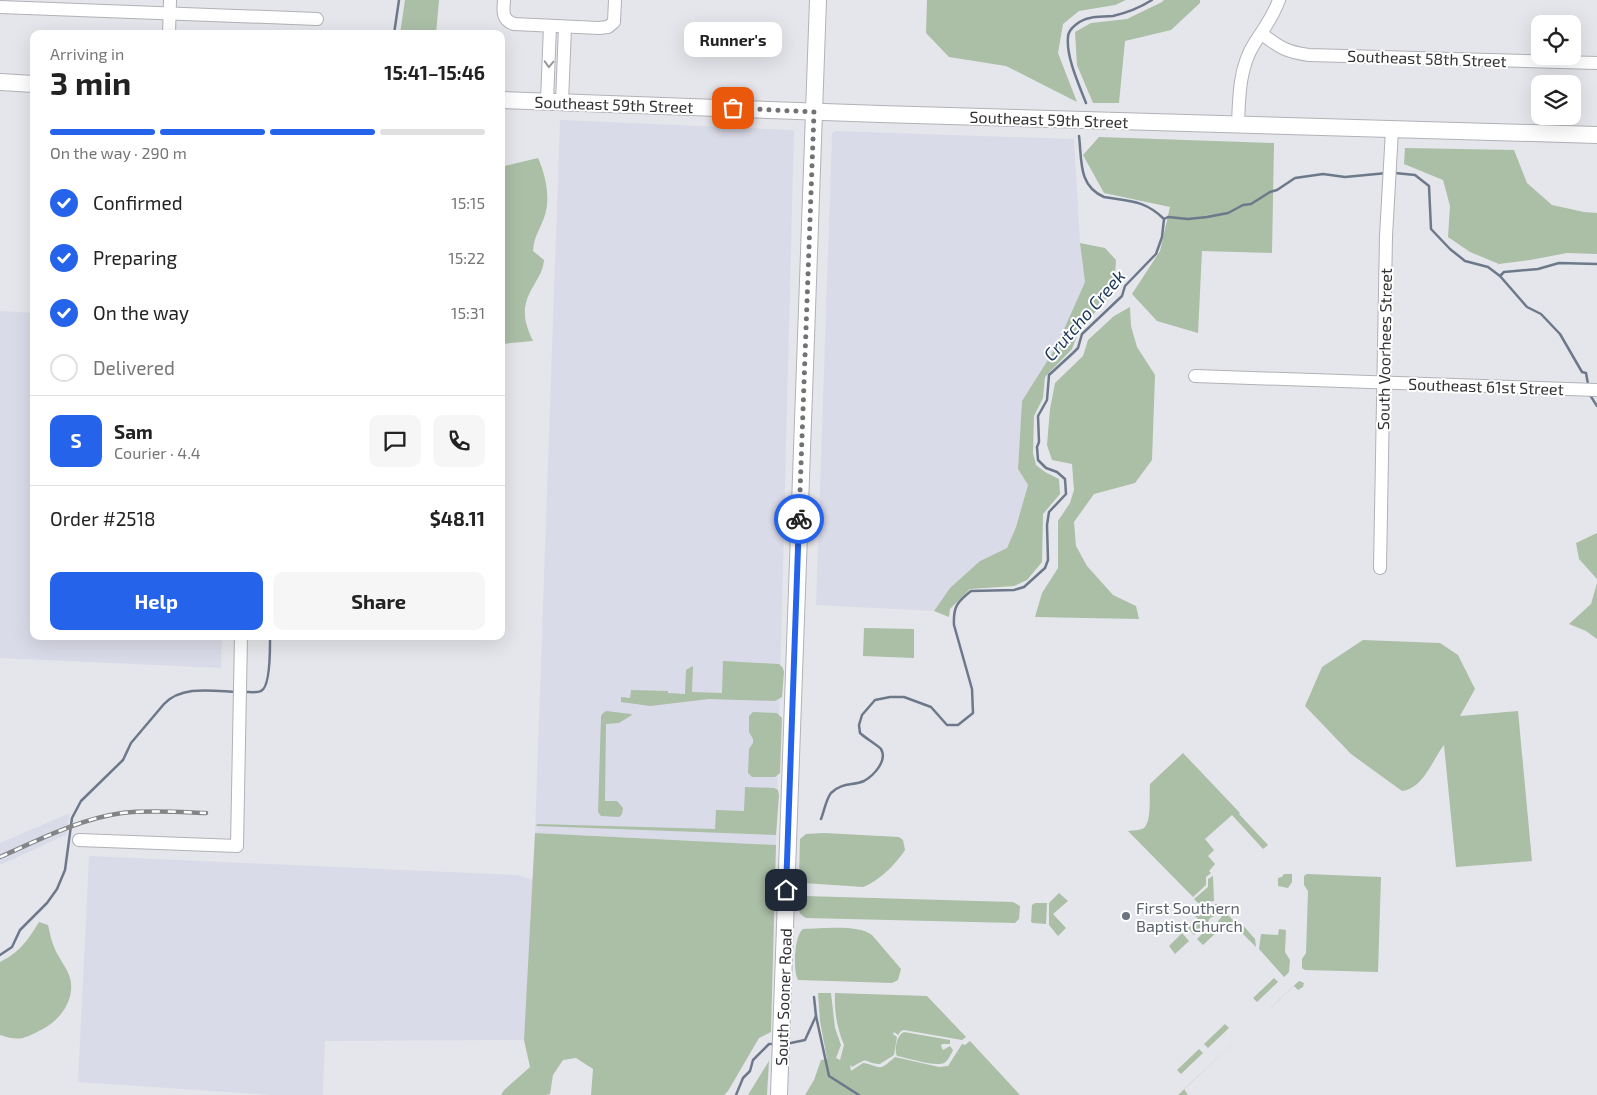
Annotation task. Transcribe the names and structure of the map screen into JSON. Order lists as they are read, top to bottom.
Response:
{
  "streets": {
    "main road": ["Southeast 59th Street", "South Sooner Road"],
    "street": ["Southeast 58th Street", "South Voorhees Street", "Southeast 61st Street"]
  },
  "crossings": [
    ["Southeast 59th Street", "South Voorhees Street"],
    ["Southeast 59th Street", "South Sooner Road"],
    ["South Voorhees Street", "Southeast 61st Street"]
  ],
  "water": ["Crutcho Creek"],
  "places": ["Runner's", "First Southern Baptist Church"],
  "page": {
    "bubble": "Runner's",
    "heading": ["3 min", "Arriving in", "15:41–15:46"],
    "panel": [
      "Sam",
      "Courier · 4.4",
      "Order #2518",
      "$48.11"
    ],
    "bar": "On the way · 290 m",
    "list": [
      ["Confirmed", "15:15"],
      ["Preparing", "15:22"],
      ["On the way", "15:31"],
      "Delivered"
    ],
    "round": "S",
    "buttons": ["Help", "Share"]
  }
}
